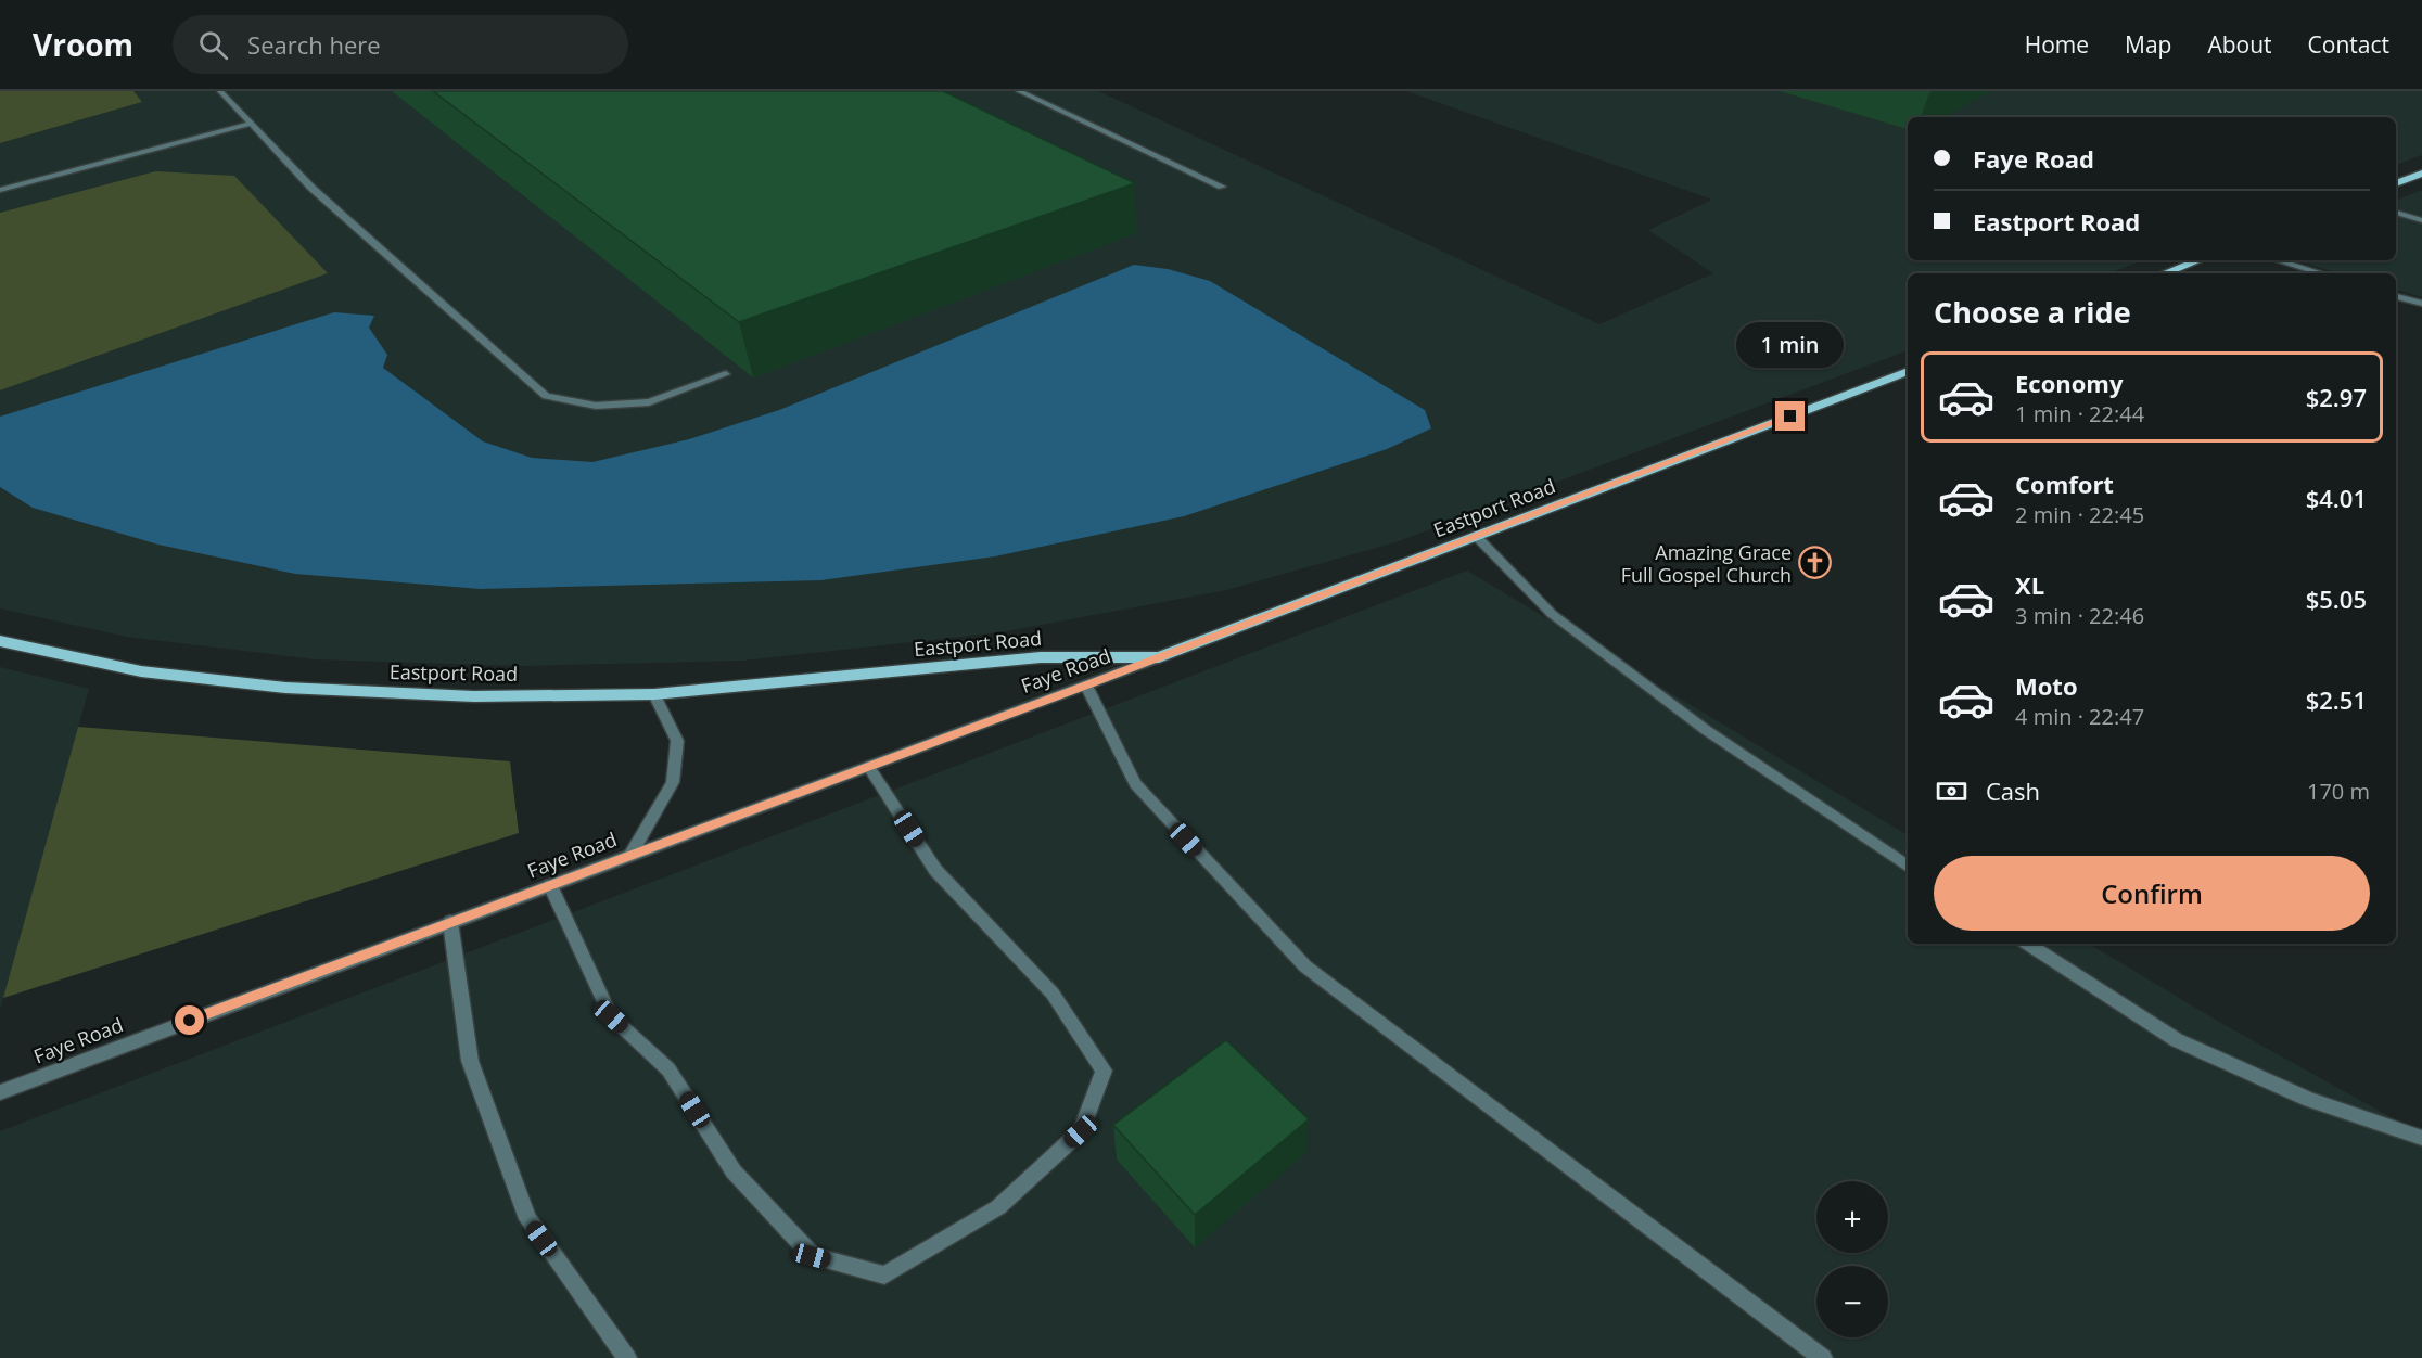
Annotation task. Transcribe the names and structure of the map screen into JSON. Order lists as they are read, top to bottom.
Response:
{
  "streets": {
    "main road": ["Eastport Road"],
    "street": ["Faye Road"]
  },
  "crossings": [
    ["Eastport Road", "Faye Road"]
  ],
  "places": {
    "church": ["Amazing Grace Full Gospel Church"]
  },
  "page": {
    "header": "Vroom",
    "search": "Search here",
    "nav": [
      "Home",
      "Map",
      "About",
      "Contact"
    ],
    "banner": ["Faye Road", "Eastport Road"],
    "heading": "Choose a ride",
    "bubble": "1 min",
    "list": [
      {
        "name": "Economy",
        "note": "1 min · 22:44",
        "value": "$2.97"
      },
      {
        "name": "Comfort",
        "note": "2 min · 22:45",
        "value": "$4.01"
      },
      {
        "name": "XL",
        "note": "3 min · 22:46",
        "value": "$5.05"
      },
      {
        "name": "Moto",
        "note": "4 min · 22:47",
        "value": "$2.51"
      }
    ],
    "pay": ["Cash", "170 m"],
    "buttons": "Confirm",
    "map_buttons": ["+", "−"]
  }
}
